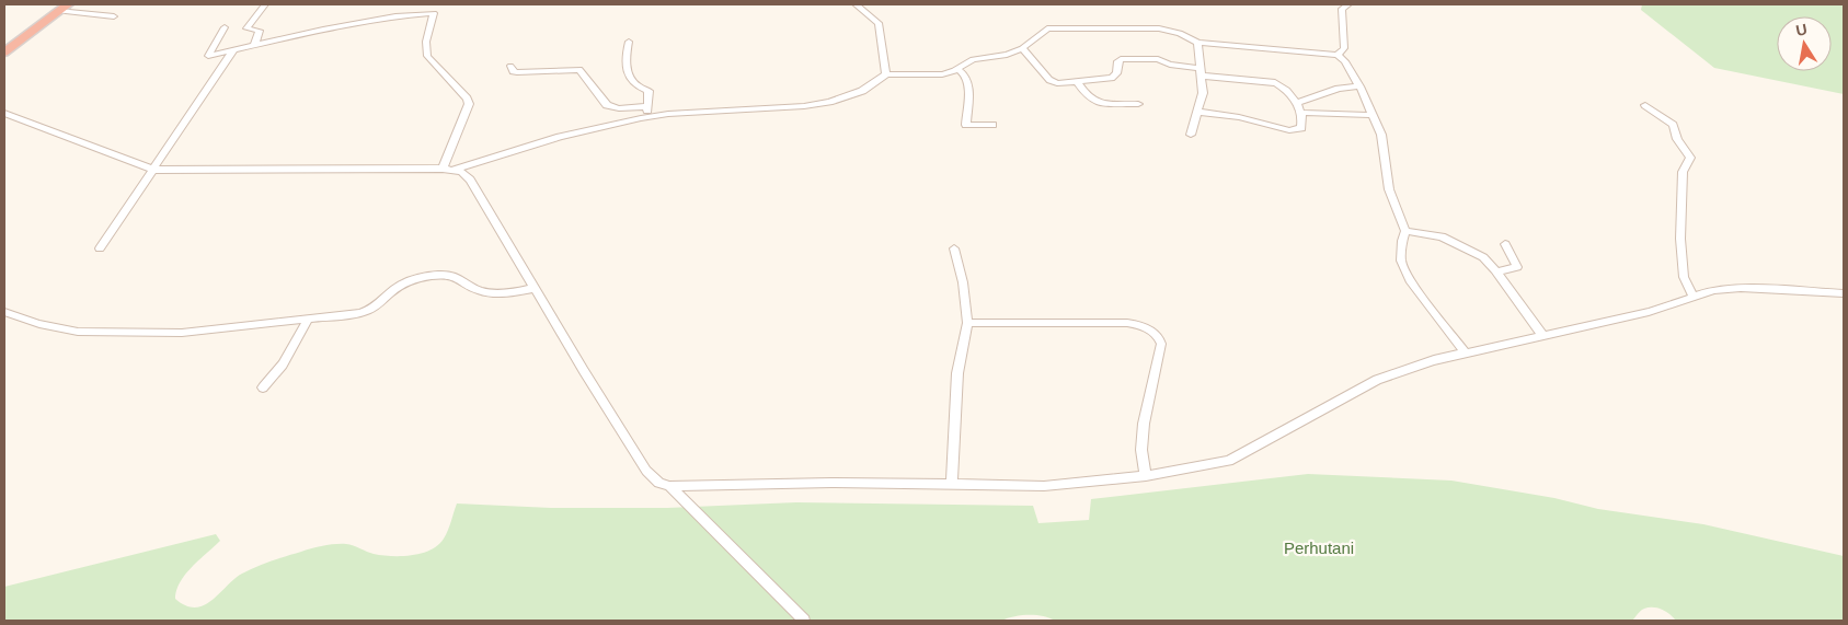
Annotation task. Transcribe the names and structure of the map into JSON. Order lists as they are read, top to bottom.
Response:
{
  "parks": ["Perhutani"],
  "north": "top"
}
